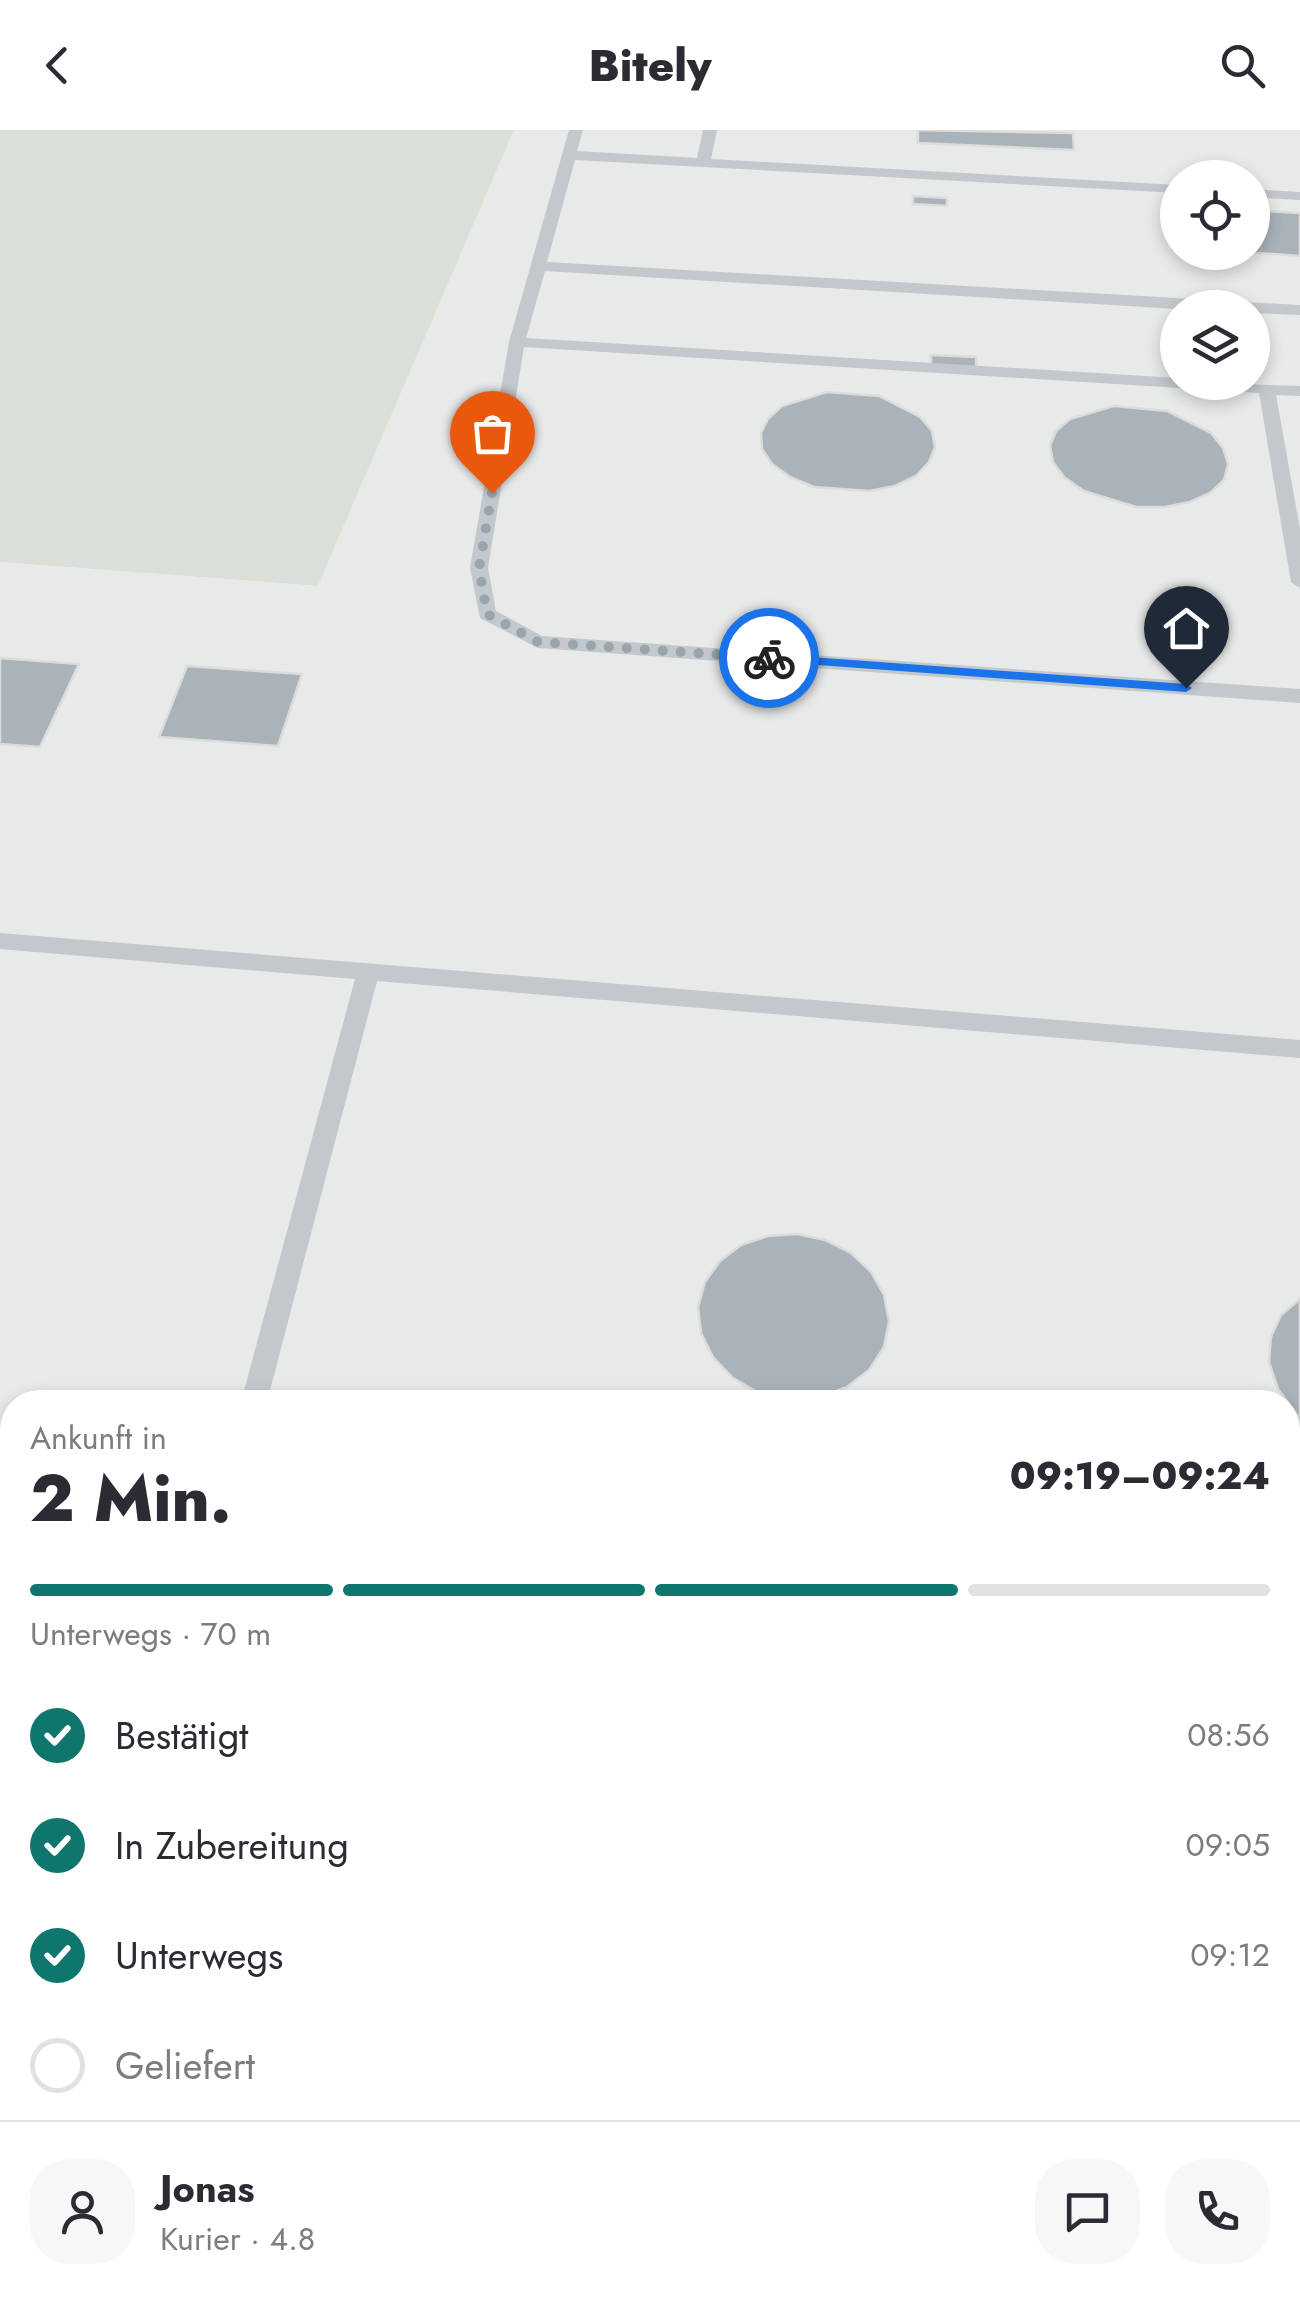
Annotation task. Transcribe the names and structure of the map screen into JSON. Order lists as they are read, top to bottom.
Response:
{
  "page": {
    "header": "Bitely",
    "heading": ["2 Min.", "Ankunft in", "09:19–09:24"],
    "panel": ["Jonas", "Kurier · 4.8"],
    "bar": "Unterwegs · 70 m",
    "list": [
      ["Bestätigt", "08:56"],
      ["In Zubereitung", "09:05"],
      ["Unterwegs", "09:12"],
      "Geliefert"
    ]
  }
}
